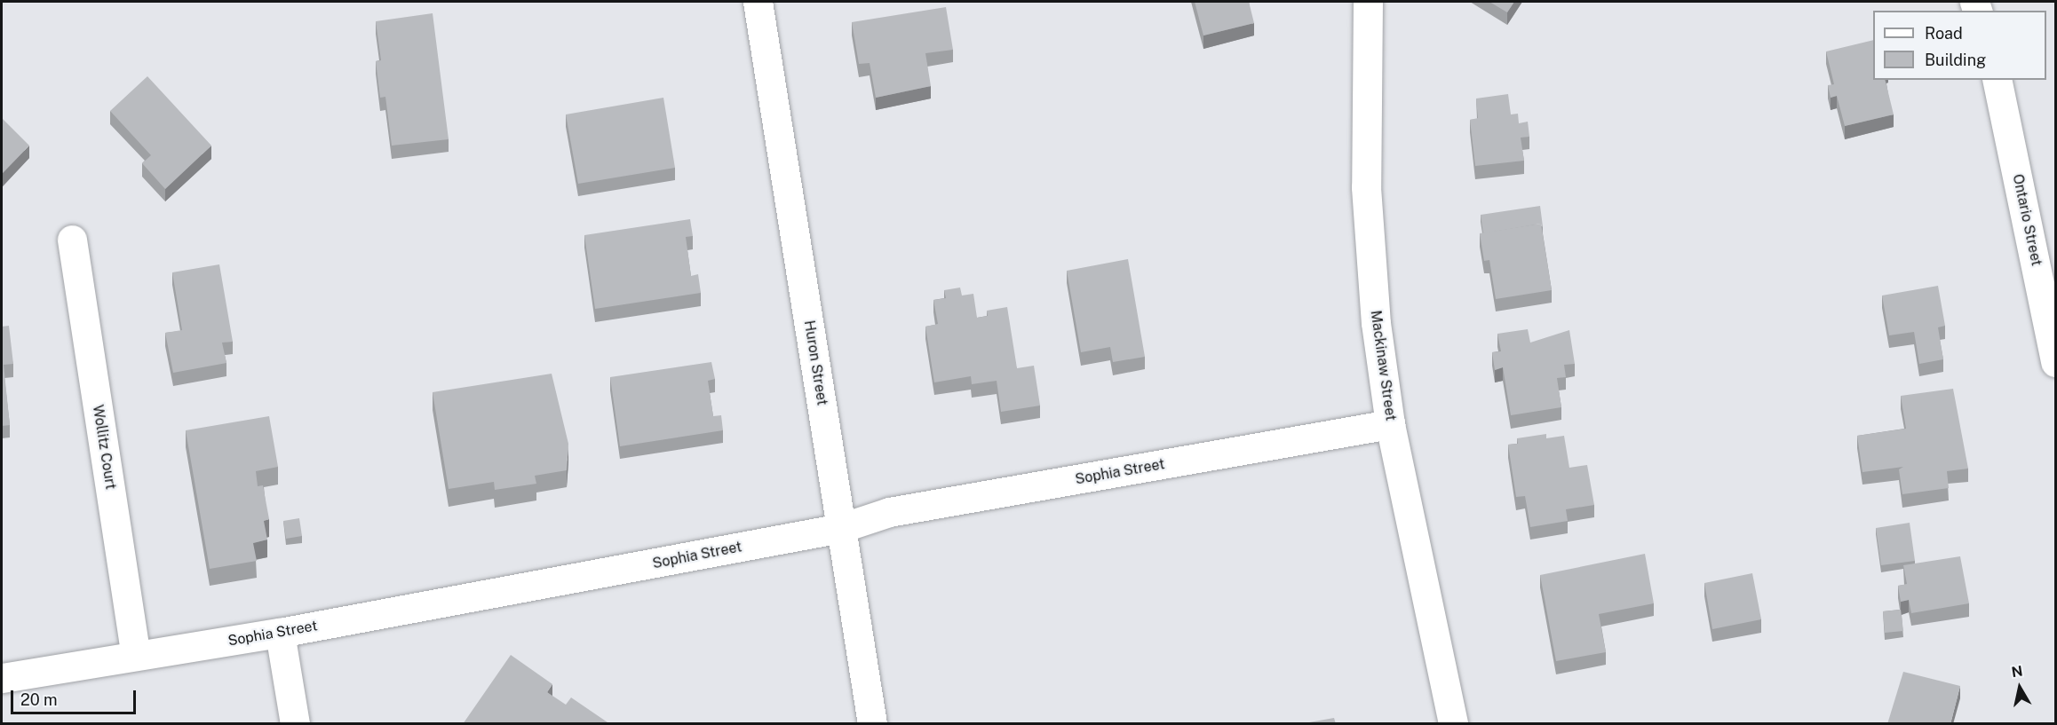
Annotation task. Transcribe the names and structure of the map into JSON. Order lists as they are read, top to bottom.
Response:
{
  "streets": {
    "street": [
      "Ontario Street",
      "Huron Street",
      "Mackinaw Street",
      "Wollitz Court",
      "Sophia Street"
    ]
  },
  "crossings": [
    ["Huron Street", "Sophia Street"],
    ["Mackinaw Street", "Sophia Street"],
    ["Wollitz Court", "Sophia Street"]
  ],
  "legend": ["Road", "Building"],
  "scale_bar": "20 m",
  "north": "top"
}
